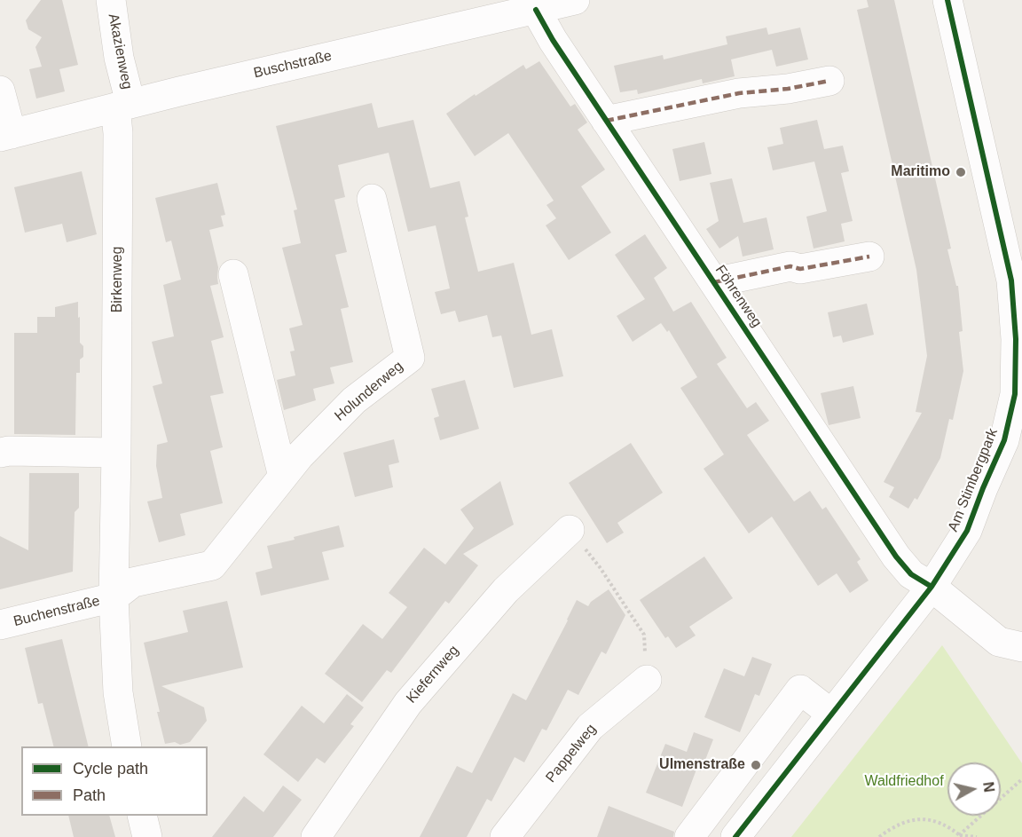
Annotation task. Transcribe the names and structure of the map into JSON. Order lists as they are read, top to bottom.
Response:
{
  "streets": {
    "street": [
      "Akazienweg",
      "Buschstraße",
      "Birkenweg",
      "Föhrenweg",
      "Holunderweg",
      "Am Stimbergpark",
      "Buchenstraße",
      "Kiefernweg",
      "Pappelweg"
    ]
  },
  "crossings": [
    ["Akazienweg", "Buschstraße"],
    ["Akazienweg", "Birkenweg"],
    ["Buschstraße", "Birkenweg"],
    ["Buschstraße", "Föhrenweg"],
    ["Birkenweg", "Holunderweg"],
    ["Birkenweg", "Buchenstraße"],
    ["Föhrenweg", "Am Stimbergpark"],
    ["Holunderweg", "Buchenstraße"]
  ],
  "parks": ["Waldfriedhof"],
  "places": ["Maritimo", "Ulmenstraße"],
  "legend": ["Cycle path", "Path"],
  "north": "right"
}
